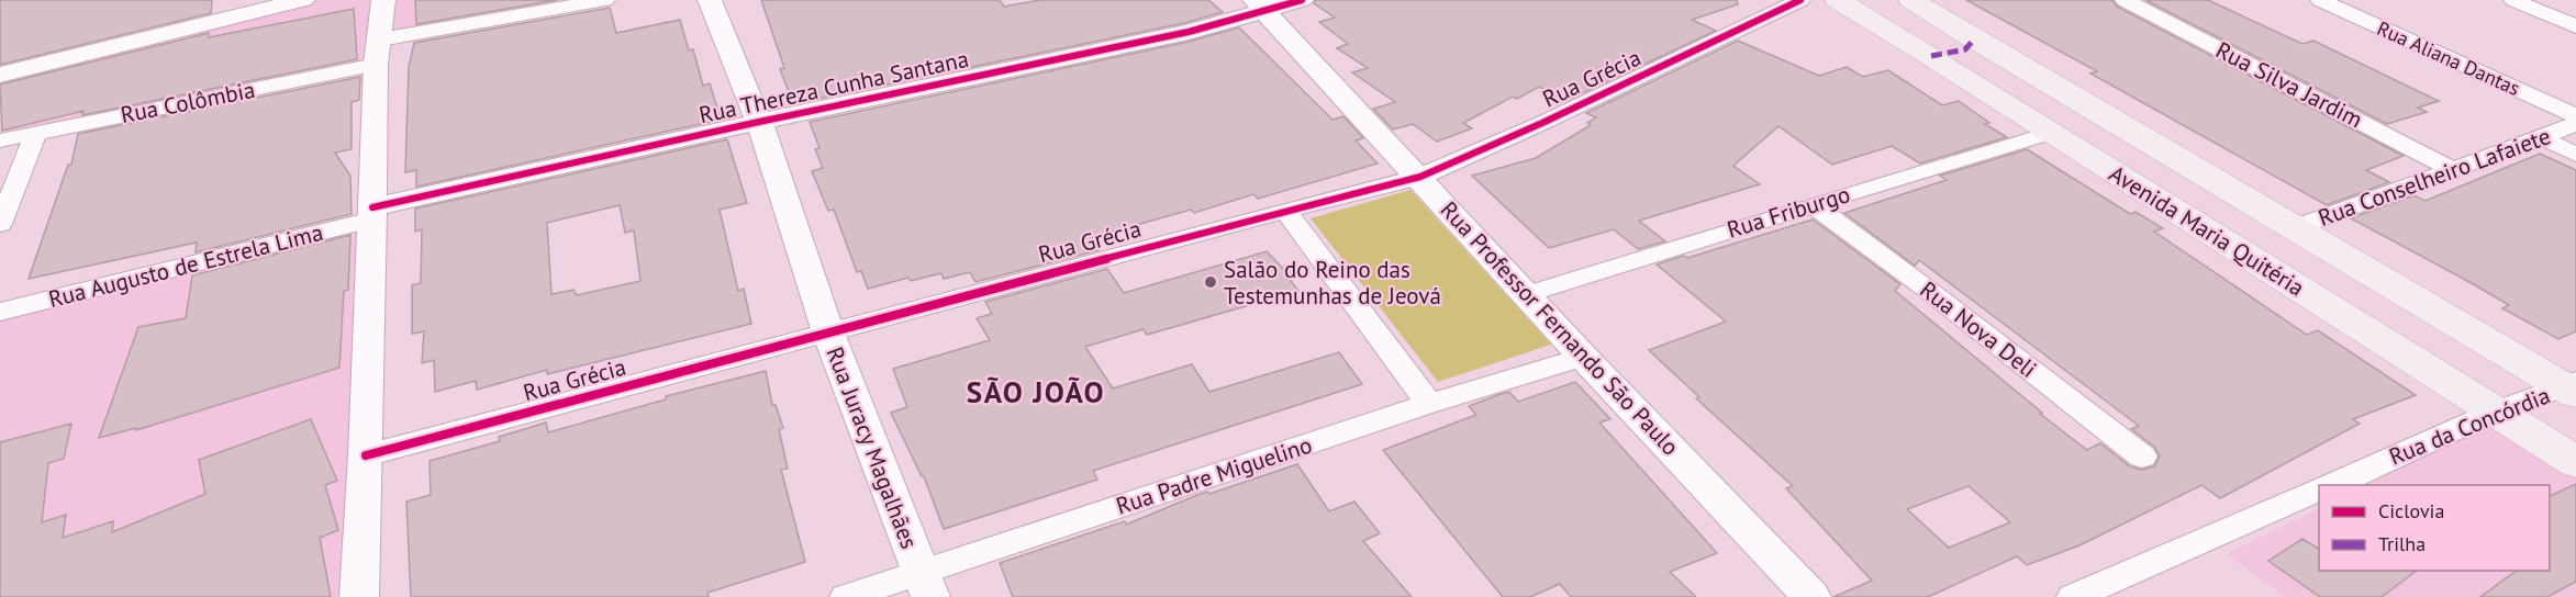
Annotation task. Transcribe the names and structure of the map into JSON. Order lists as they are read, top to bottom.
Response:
{
  "streets": {
    "main road": ["Avenida Maria Quitéria"],
    "street": [
      "Rua Aliana Dantas",
      "Rua Grécia",
      "Rua Silva Jardim",
      "Rua Thereza Cunha Santana",
      "Rua Colômbia",
      "Rua Conselheiro Lafaiete",
      "Rua Friburgo",
      "Rua Augusto de Estrela Lima",
      "Rua Professor Fernando São Paulo",
      "Rua Nova Deli",
      "Rua da Concórdia",
      "Rua Juracy Magalhães",
      "Rua Padre Miguelino"
    ]
  },
  "crossings": [
    ["Rua Grécia", "Rua Professor Fernando São Paulo"],
    ["Rua Grécia", "Rua Juracy Magalhães"],
    ["Rua Silva Jardim", "Rua Conselheiro Lafaiete"],
    ["Rua Thereza Cunha Santana", "Rua Augusto de Estrela Lima"],
    ["Rua Thereza Cunha Santana", "Rua Professor Fernando São Paulo"],
    ["Rua Thereza Cunha Santana", "Rua Juracy Magalhães"],
    ["Rua Conselheiro Lafaiete", "Avenida Maria Quitéria"],
    ["Rua Friburgo", "Avenida Maria Quitéria"],
    ["Rua Friburgo", "Rua Professor Fernando São Paulo"],
    ["Rua Friburgo", "Rua Nova Deli"],
    ["Avenida Maria Quitéria", "Rua da Concórdia"],
    ["Rua Professor Fernando São Paulo", "Rua Padre Miguelino"],
    ["Rua Juracy Magalhães", "Rua Padre Miguelino"]
  ],
  "districts": ["SÃO JOÃO"],
  "places": ["Salão do Reino das Testemunhas de Jeová"],
  "legend": ["Ciclovia", "Trilha"]
}
